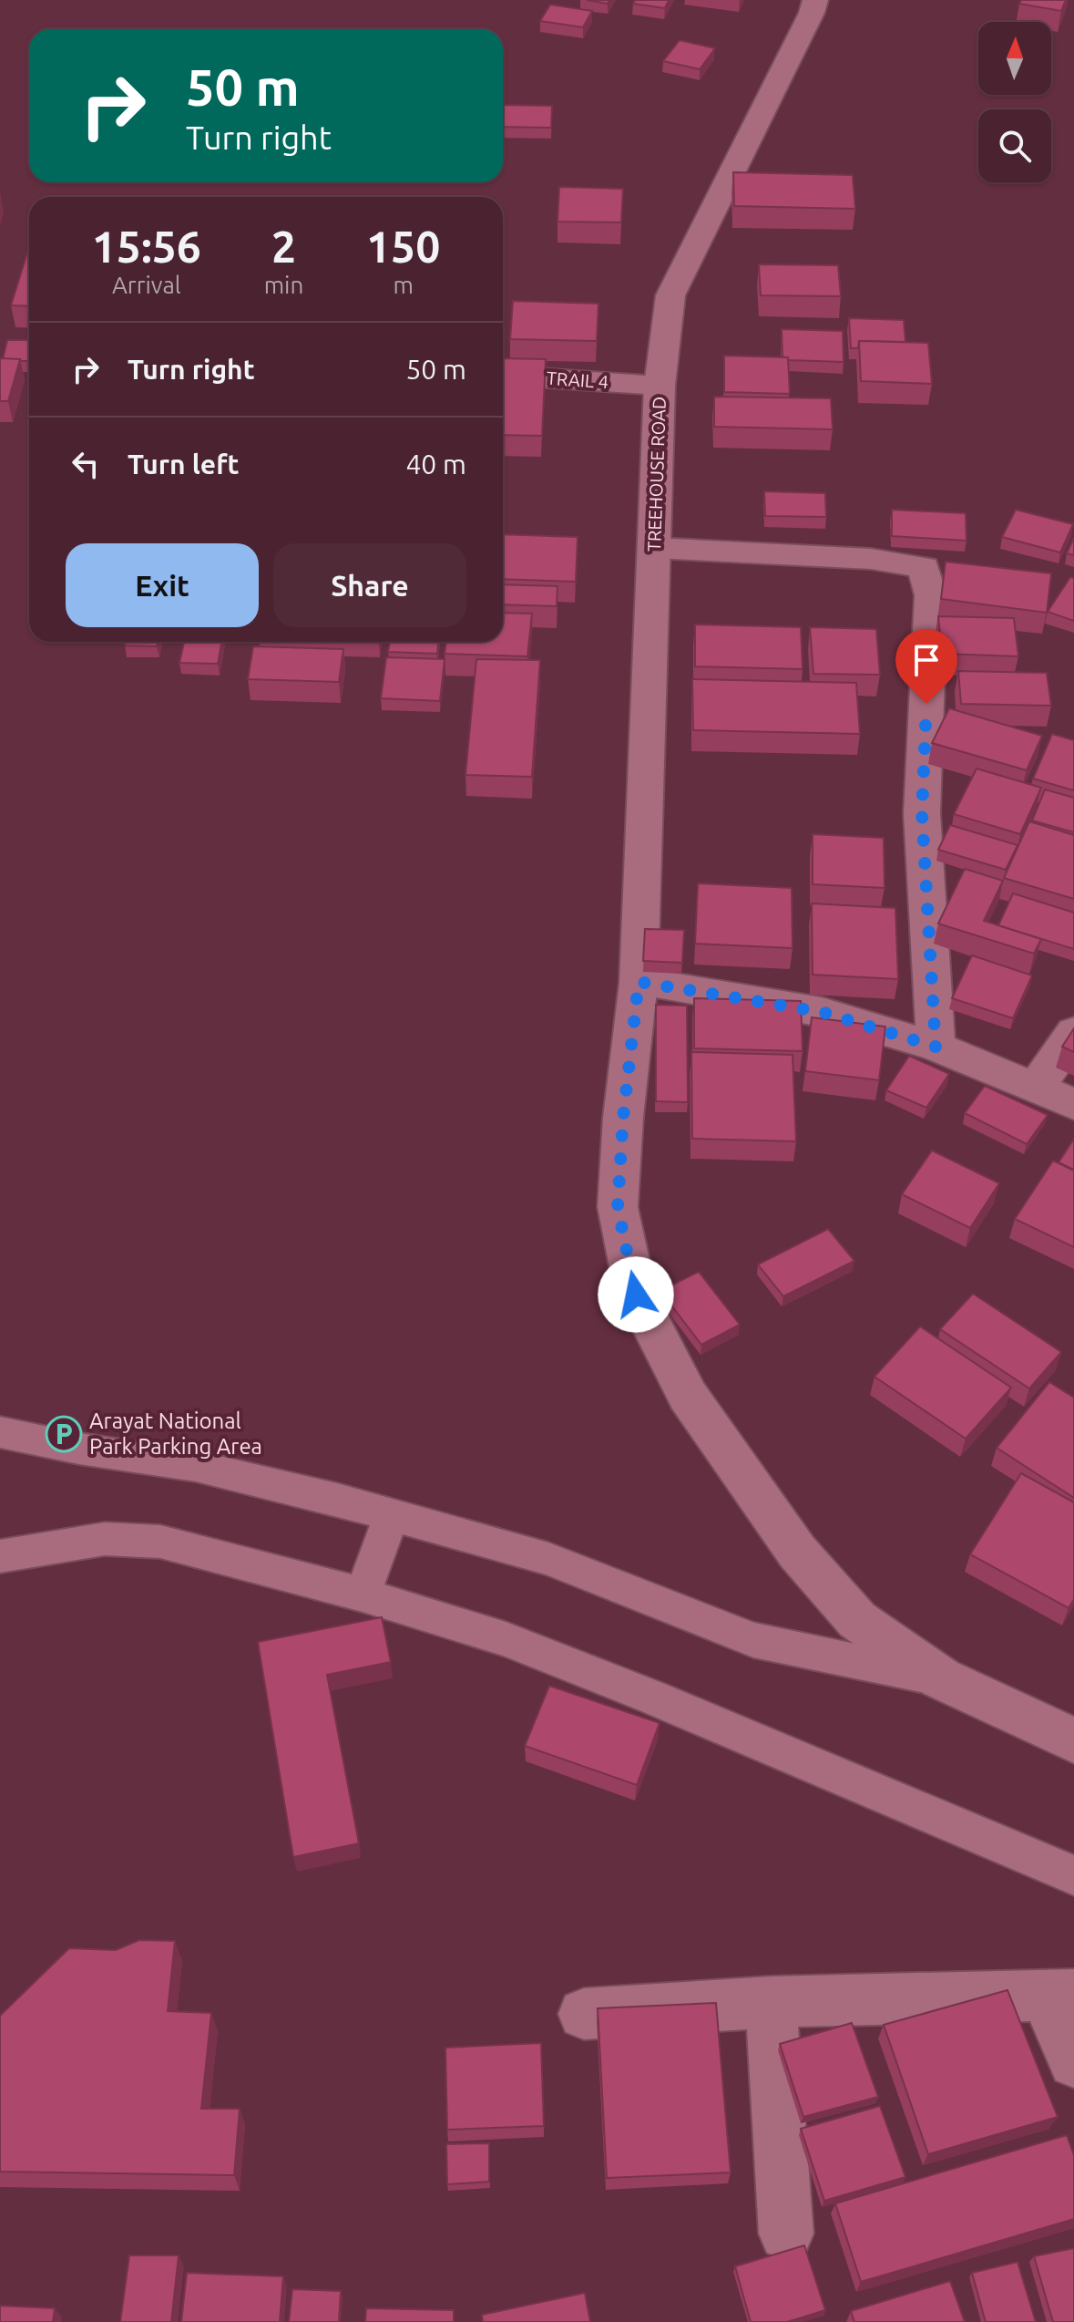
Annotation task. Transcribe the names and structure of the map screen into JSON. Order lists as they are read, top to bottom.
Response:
{
  "streets": {
    "street": ["TRAIL 4", "TREEHOUSE ROAD"]
  },
  "crossings": [
    ["TRAIL 4", "TREEHOUSE ROAD"]
  ],
  "places": {
    "parking": ["Arayat National Park Parking Area"]
  },
  "north": "top",
  "page": {
    "turn": ["50 m", "Turn right"],
    "eta": [
      "15:56",
      "Arrival",
      "2",
      "min",
      "150",
      "m"
    ],
    "list": [
      {
        "name": "Turn right",
        "value": "50 m"
      },
      {
        "name": "Turn left",
        "value": "40 m"
      }
    ],
    "buttons": ["Exit", "Share"]
  }
}
